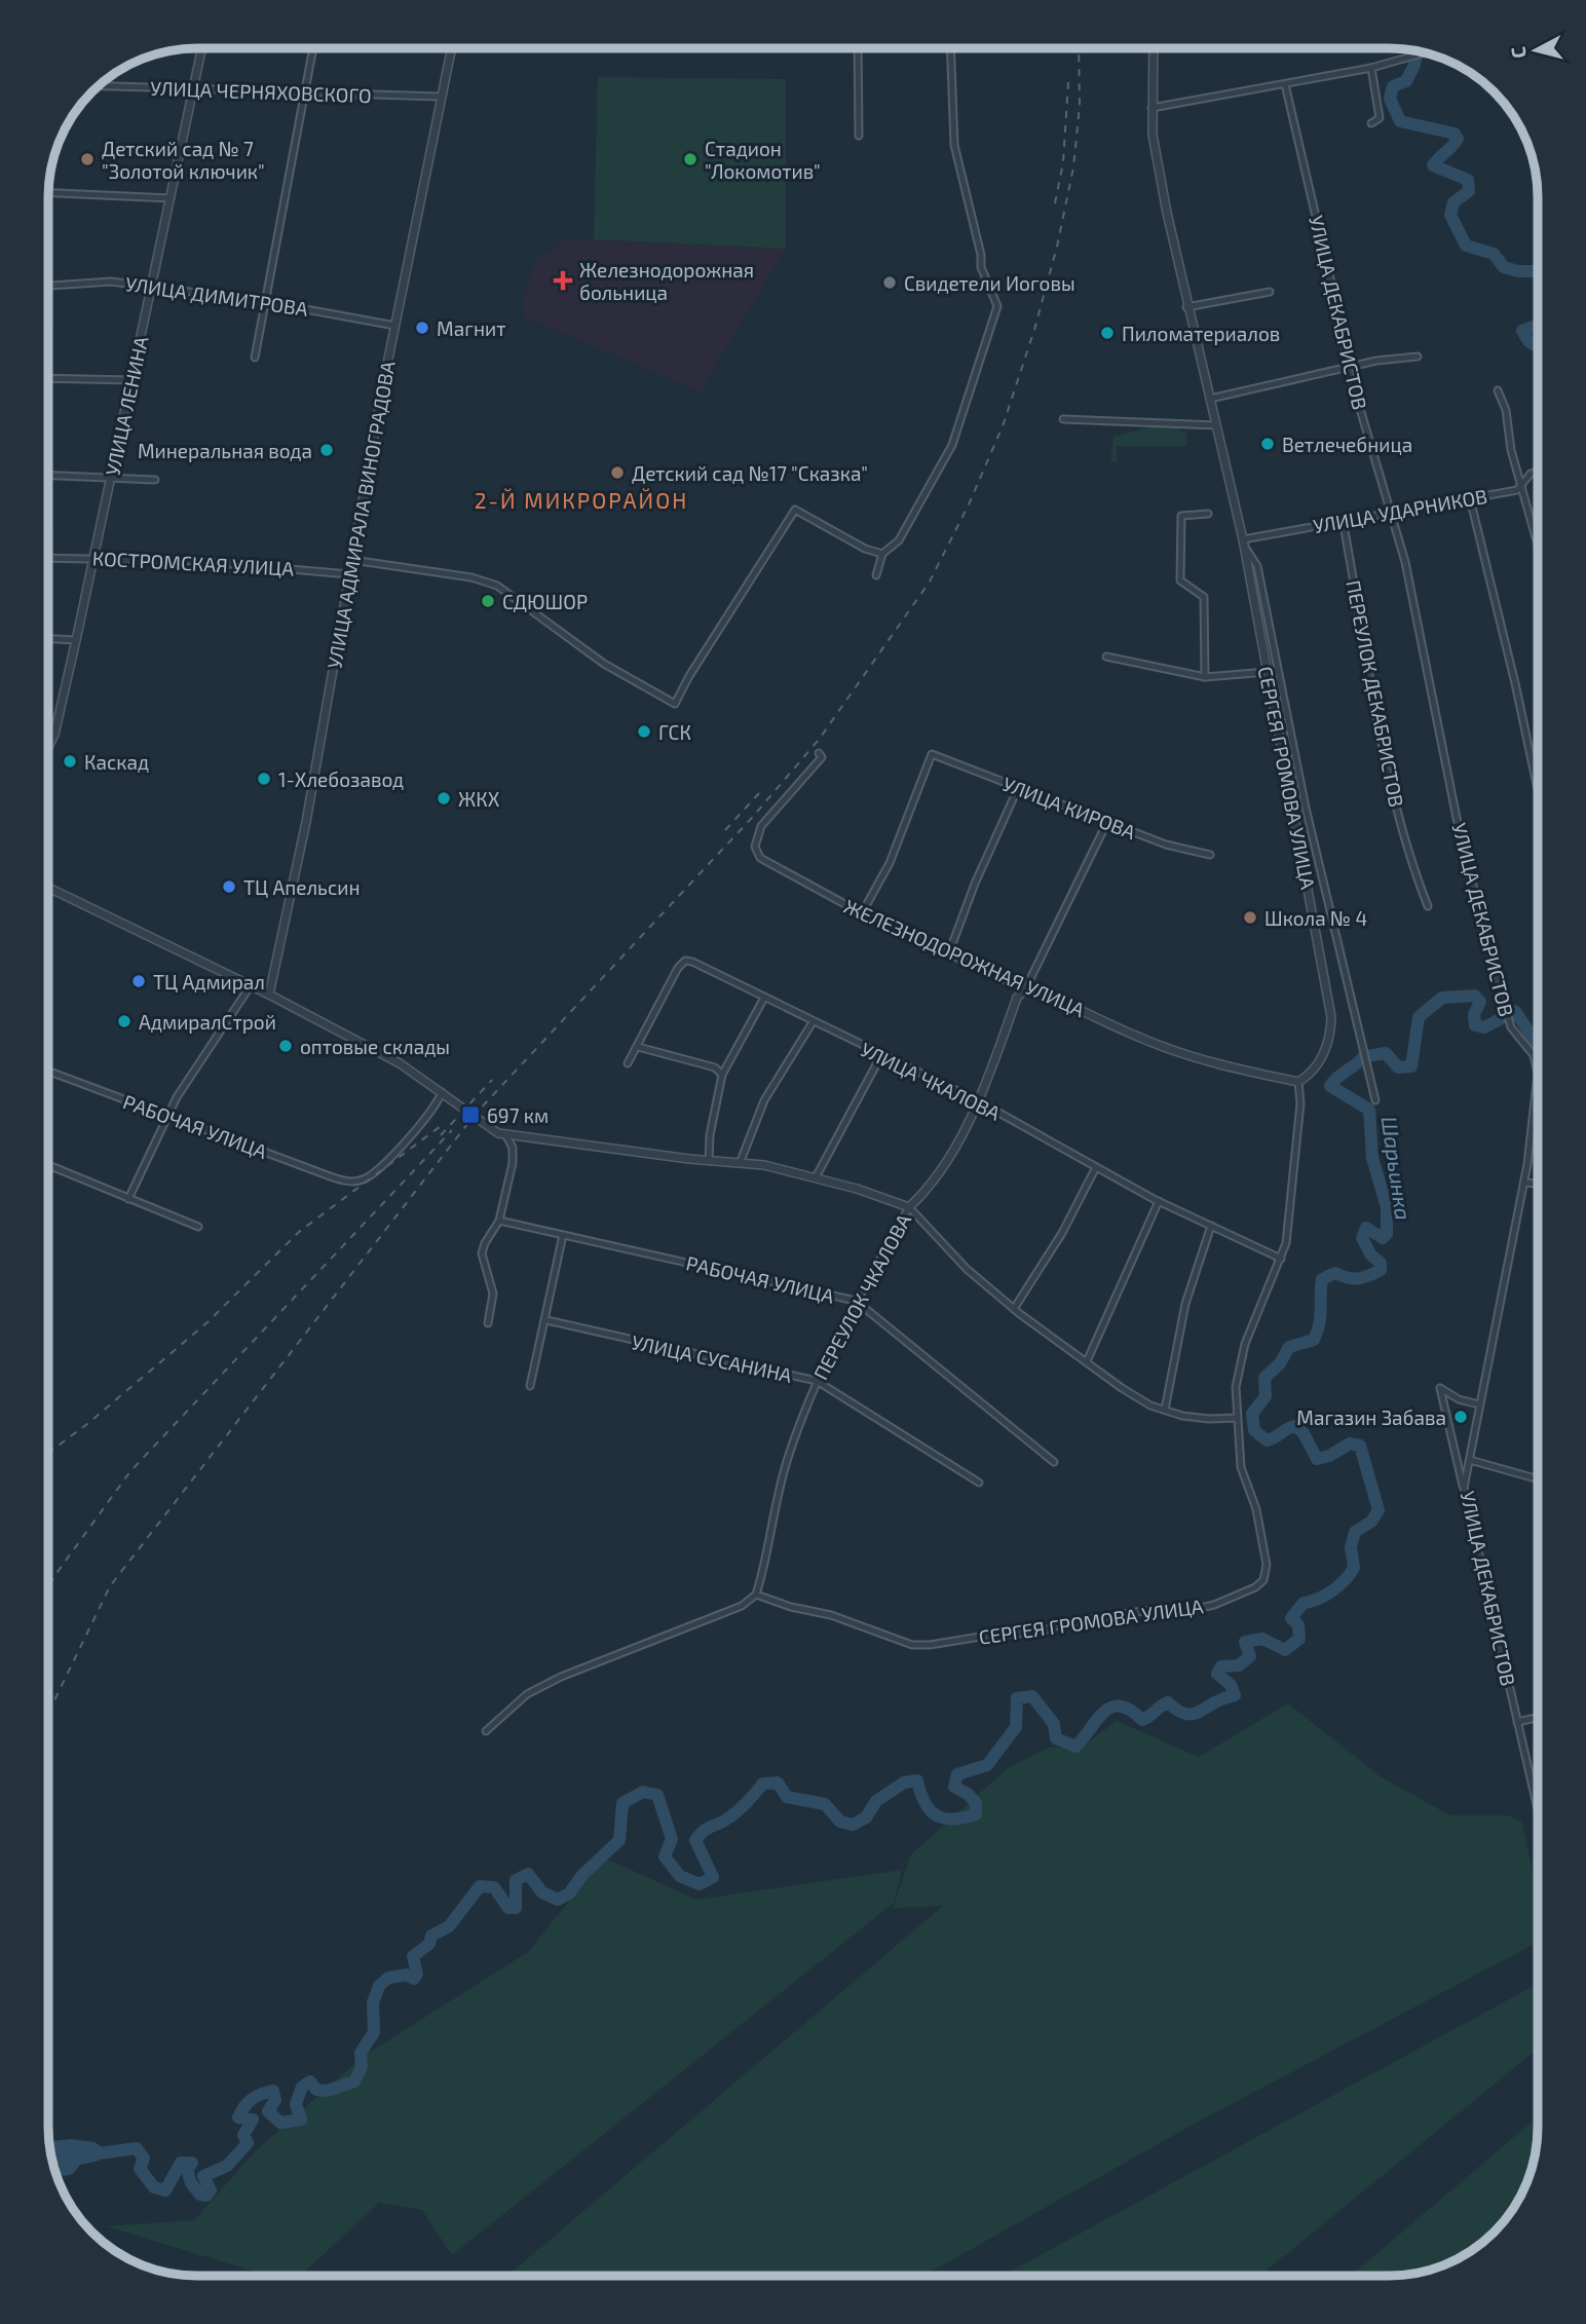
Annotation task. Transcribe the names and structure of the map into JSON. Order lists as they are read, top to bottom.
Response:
{
  "streets": {
    "street": [
      "УЛИЦА ЧЕРНЯХОВСКОГО",
      "УЛИЦА ДИМИТРОВА",
      "УЛИЦА ДЕКАБРИСТОВ",
      "УЛИЦА ЛЕНИНА",
      "УЛИЦА УДАРНИКОВ",
      "УЛИЦА АДМИРАЛА ВИНОГРАДОВА",
      "КОСТРОМСКАЯ УЛИЦА",
      "ПЕРЕУЛОК ДЕКАБРИСТОВ",
      "СЕРГЕЯ ГРОМОВА УЛИЦА",
      "УЛИЦА КИРОВА",
      "ЖЕЛЕЗНОДОРОЖНАЯ УЛИЦА",
      "УЛИЦА ЧКАЛОВА",
      "РАБОЧАЯ УЛИЦА",
      "ПЕРЕУЛОК ЧКАЛОВА",
      "УЛИЦА СУСАНИНА"
    ]
  },
  "crossings": [
    ["УЛИЦА ЧЕРНЯХОВСКОГО", "УЛИЦА ЛЕНИНА"],
    ["УЛИЦА ЧЕРНЯХОВСКОГО", "УЛИЦА АДМИРАЛА ВИНОГРАДОВА"],
    ["УЛИЦА ДИМИТРОВА", "УЛИЦА ЛЕНИНА"],
    ["УЛИЦА ДИМИТРОВА", "УЛИЦА АДМИРАЛА ВИНОГРАДОВА"],
    ["УЛИЦА ДЕКАБРИСТОВ", "УЛИЦА УДАРНИКОВ"],
    ["УЛИЦА ЛЕНИНА", "КОСТРОМСКАЯ УЛИЦА"],
    ["УЛИЦА УДАРНИКОВ", "ПЕРЕУЛОК ДЕКАБРИСТОВ"],
    ["УЛИЦА УДАРНИКОВ", "СЕРГЕЯ ГРОМОВА УЛИЦА"],
    ["УЛИЦА АДМИРАЛА ВИНОГРАДОВА", "КОСТРОМСКАЯ УЛИЦА"],
    ["СЕРГЕЯ ГРОМОВА УЛИЦА", "ЖЕЛЕЗНОДОРОЖНАЯ УЛИЦА"],
    ["СЕРГЕЯ ГРОМОВА УЛИЦА", "УЛИЦА ЧКАЛОВА"],
    ["СЕРГЕЯ ГРОМОВА УЛИЦА", "ПЕРЕУЛОК ЧКАЛОВА"],
    ["УЛИЦА КИРОВА", "ЖЕЛЕЗНОДОРОЖНАЯ УЛИЦА"],
    ["УЛИЦА КИРОВА", "ПЕРЕУЛОК ЧКАЛОВА"],
    ["ЖЕЛЕЗНОДОРОЖНАЯ УЛИЦА", "ПЕРЕУЛОК ЧКАЛОВА"],
    ["УЛИЦА ЧКАЛОВА", "ПЕРЕУЛОК ЧКАЛОВА"],
    ["РАБОЧАЯ УЛИЦА", "ПЕРЕУЛОК ЧКАЛОВА"],
    ["ПЕРЕУЛОК ЧКАЛОВА", "УЛИЦА СУСАНИНА"]
  ],
  "districts": ["2-Й МИКРОРАЙОН"],
  "water": ["Шарьинка"],
  "places": {
    "other": [
      "Детский сад № 7 \"Золотой ключик\"",
      "Стадион \"Локомотив\"",
      "Свидетели Иоговы",
      "Магнит",
      "Пиломатериалов",
      "Ветлечебница",
      "Минеральная вода",
      "Детский сад №17 \"Сказка\"",
      "СДЮШОР",
      "ГСК",
      "Каскад",
      "1-Хлебозавод",
      "ЖКХ",
      "ТЦ Апельсин",
      "Школа № 4",
      "ТЦ Адмирал",
      "АдмиралСтрой",
      "оптовые склады",
      "Магазин Забава"
    ],
    "health": ["Железнодорожная больница"],
    "transit": ["697 км"]
  },
  "north": "left"
}
